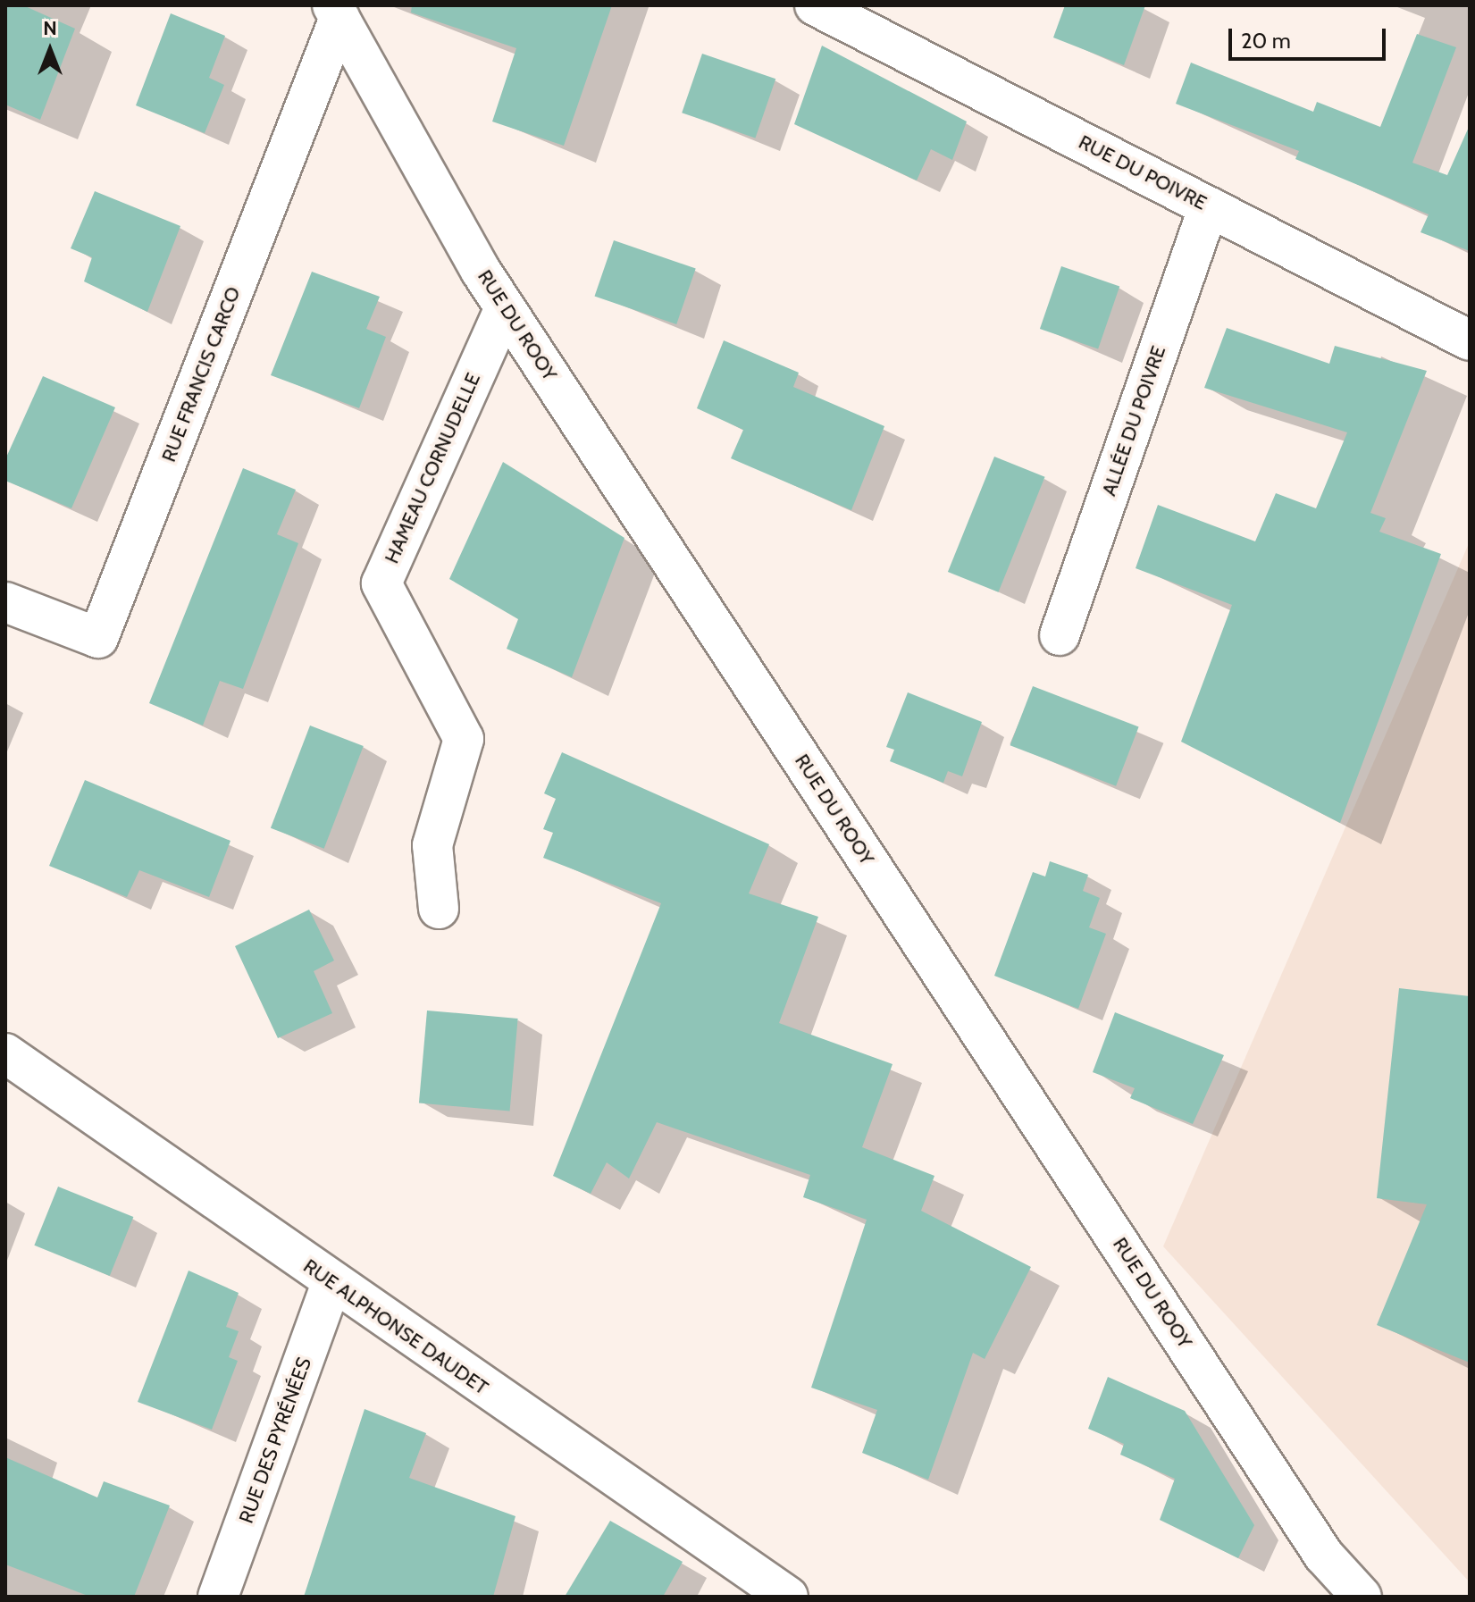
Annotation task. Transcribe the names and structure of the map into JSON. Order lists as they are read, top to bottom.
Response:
{
  "streets": {
    "street": [
      "RUE DU POIVRE",
      "RUE DU ROOY",
      "RUE FRANCIS CARCO",
      "ALLÉE DU POIVRE",
      "HAMEAU CORNUDELLE",
      "RUE ALPHONSE DAUDET",
      "RUE DES PYRÉNÉES"
    ]
  },
  "crossings": [
    ["RUE DU POIVRE", "ALLÉE DU POIVRE"],
    ["RUE DU ROOY", "RUE FRANCIS CARCO"],
    ["RUE DU ROOY", "HAMEAU CORNUDELLE"],
    ["RUE ALPHONSE DAUDET", "RUE DES PYRÉNÉES"]
  ],
  "scale_bar": "20 m",
  "north": "top"
}
